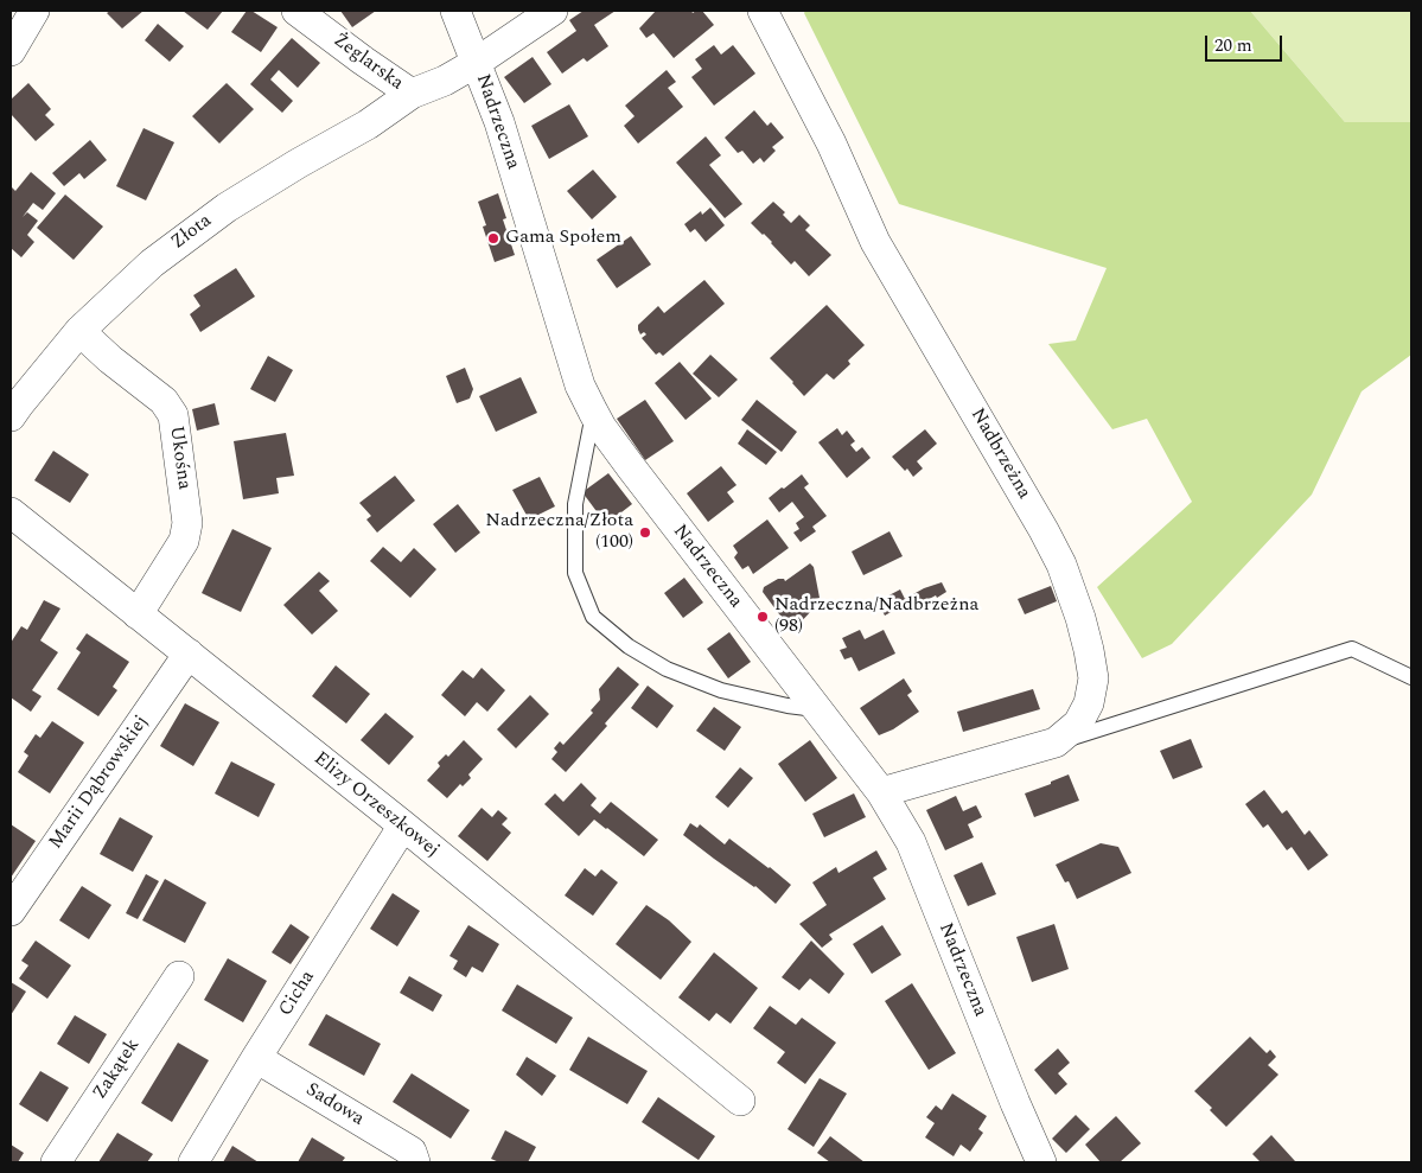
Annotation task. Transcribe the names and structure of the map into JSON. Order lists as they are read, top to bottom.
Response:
{
  "streets": {
    "street": [
      "Żeglarska",
      "Nadrzeczna",
      "Złota",
      "Nadbrzeżna",
      "Ukośna",
      "Marii Dąbrowskiej",
      "Elizy Orzeszkowej",
      "Cicha",
      "Zakątek",
      "Sadowa"
    ]
  },
  "crossings": [
    ["Żeglarska", "Nadrzeczna"],
    ["Żeglarska", "Złota"],
    ["Nadrzeczna", "Nadbrzeżna"],
    ["Złota", "Ukośna"],
    ["Ukośna", "Elizy Orzeszkowej"],
    ["Marii Dąbrowskiej", "Elizy Orzeszkowej"],
    ["Elizy Orzeszkowej", "Cicha"],
    ["Cicha", "Sadowa"]
  ],
  "places": ["Gama Społem", "Nadrzeczna/Złota (100)", "Nadrzeczna/Nadbrzeżna (98)"],
  "scale_bar": "20 m"
}
